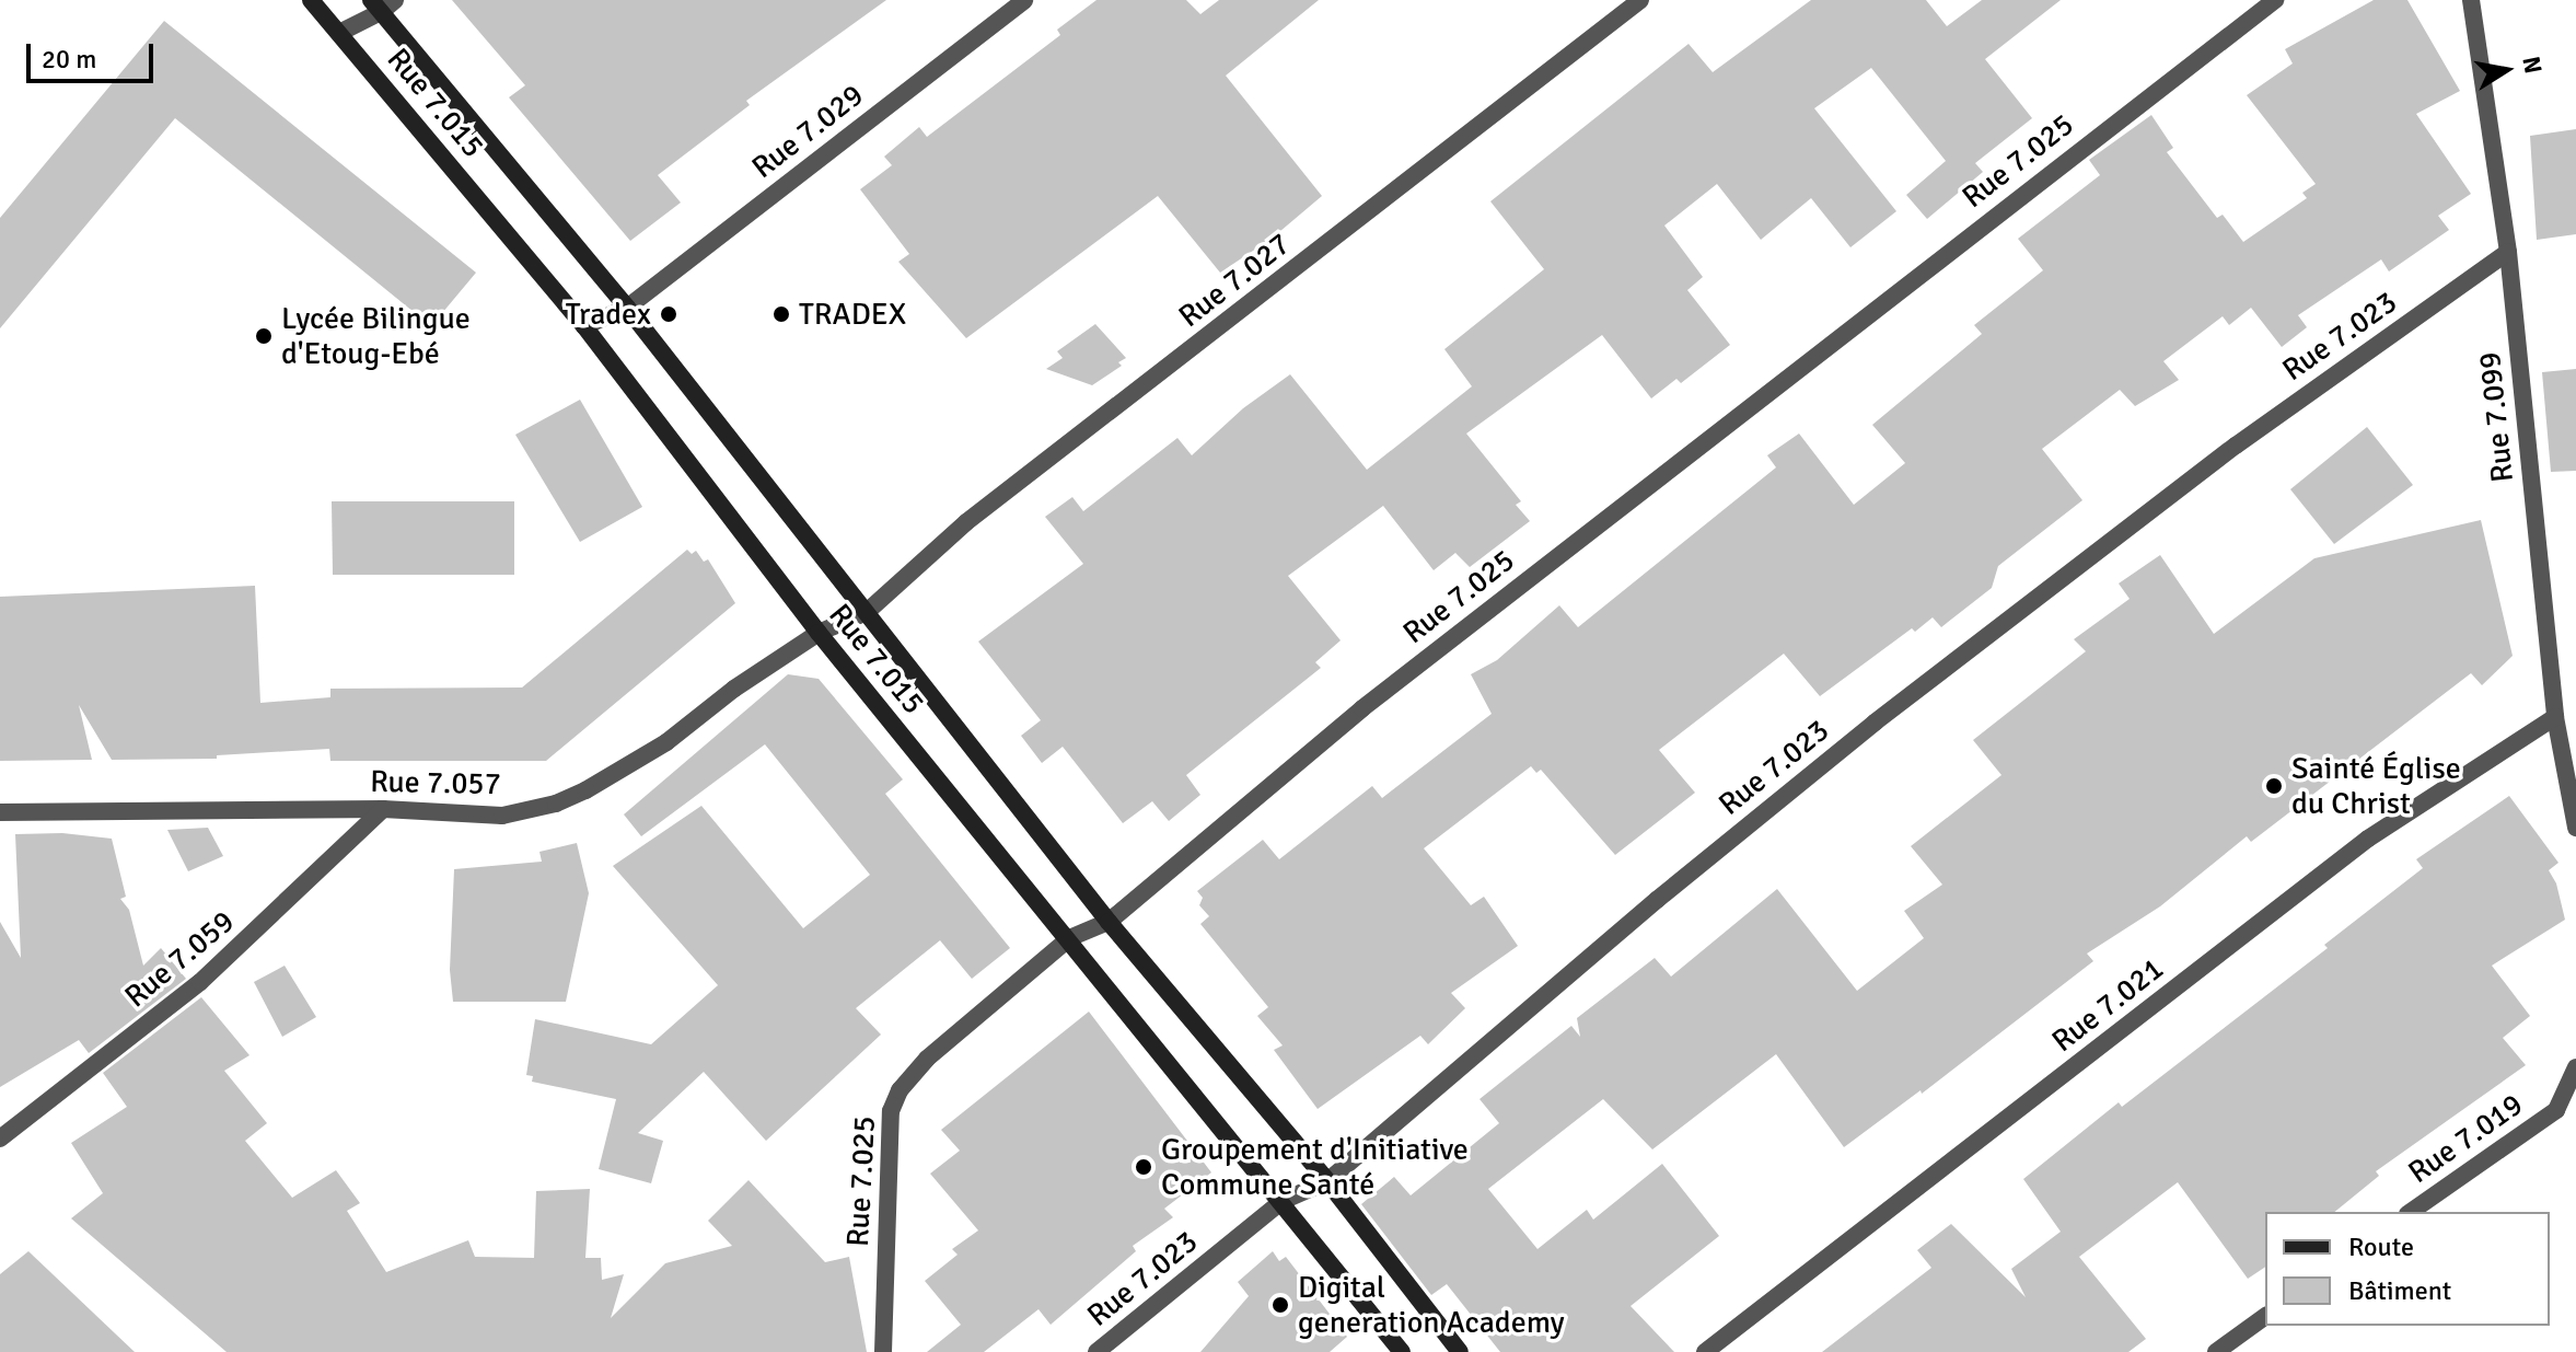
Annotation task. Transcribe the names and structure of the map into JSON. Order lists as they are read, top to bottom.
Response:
{
  "streets": {
    "main road": ["Rue 7.015"],
    "street": [
      "Rue 7.029",
      "Rue 7.025",
      "Rue 7.027",
      "Rue 7.023",
      "Rue 7.099",
      "Rue 7.057",
      "Rue 7.059",
      "Rue 7.021",
      "Rue 7.019"
    ]
  },
  "crossings": [
    ["Rue 7.015", "Rue 7.029"],
    ["Rue 7.015", "Rue 7.025"],
    ["Rue 7.015", "Rue 7.027"],
    ["Rue 7.015", "Rue 7.023"],
    ["Rue 7.015", "Rue 7.057"],
    ["Rue 7.027", "Rue 7.057"],
    ["Rue 7.023", "Rue 7.099"],
    ["Rue 7.099", "Rue 7.021"],
    ["Rue 7.057", "Rue 7.059"]
  ],
  "places": [
    "Tradex",
    "TRADEX",
    "Lycée Bilingue d'Etoug-Ebé",
    "Sainté Église du Christ",
    "Groupement d'Initiative Commune Santé",
    "Digital generation Academy"
  ],
  "legend": ["Route", "Bâtiment"],
  "scale_bar": "20 m",
  "north": "right"
}
